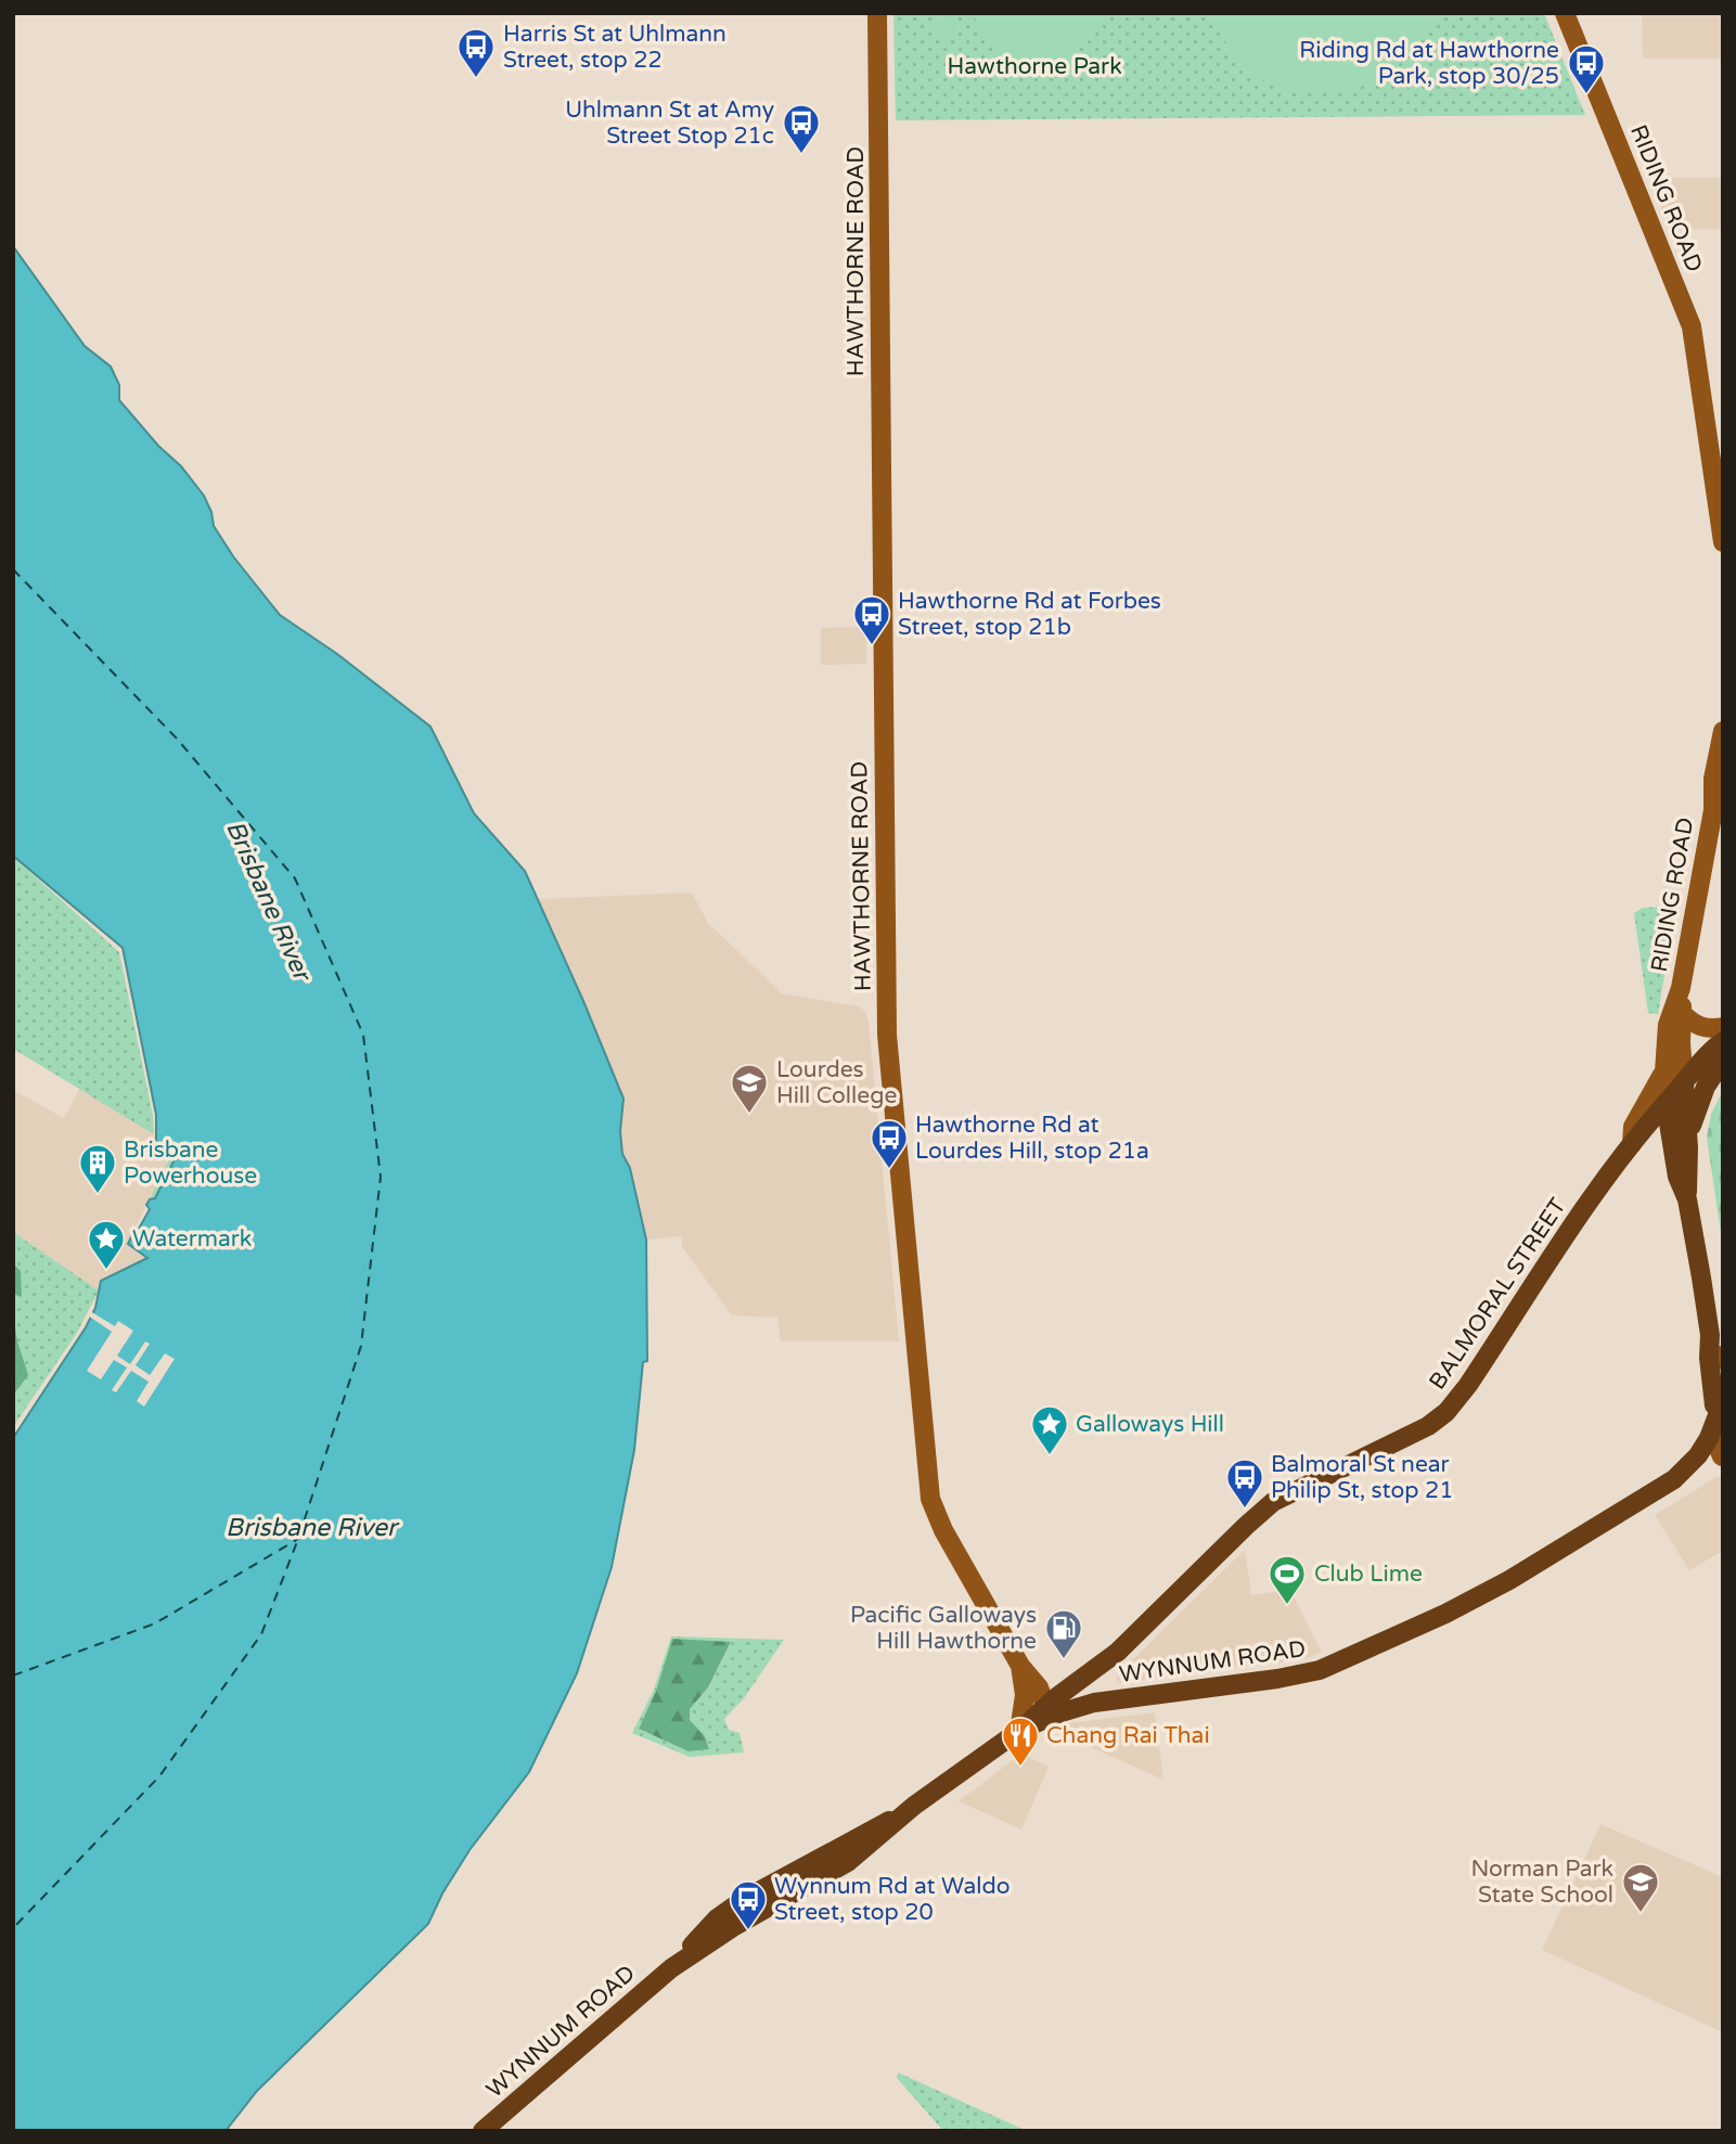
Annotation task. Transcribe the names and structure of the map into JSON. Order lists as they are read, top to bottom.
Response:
{
  "streets": {
    "main road": ["BALMORAL STREET", "WYNNUM ROAD"],
    "street": ["RIDING ROAD", "HAWTHORNE ROAD"]
  },
  "crossings": [
    ["RIDING ROAD", "BALMORAL STREET"],
    ["HAWTHORNE ROAD", "BALMORAL STREET"],
    ["HAWTHORNE ROAD", "WYNNUM ROAD"],
    ["BALMORAL STREET", "WYNNUM ROAD"]
  ],
  "water": ["Brisbane River"],
  "parks": ["Hawthorne Park"],
  "places": {
    "bus stop": [
      "Harris St at Uhlmann Street, stop 22",
      "Riding Rd at Hawthorne Park, stop 30/25",
      "Uhlmann St at Amy Street Stop 21c",
      "Hawthorne Rd at Forbes Street, stop 21b",
      "Hawthorne Rd at Lourdes Hill, stop 21a",
      "Balmoral St near Philip St, stop 21",
      "Wynnum Rd at Waldo Street, stop 20"
    ],
    "school or university": ["Lourdes Hill College", "Norman Park State School"],
    "building": ["Brisbane Powerhouse"],
    "place": ["Watermark", "Galloways Hill"],
    "sports": ["Club Lime"],
    "fuel station": ["Pacific Galloways Hill Hawthorne"],
    "restaurant": ["Chang Rai Thai"]
  }
}
